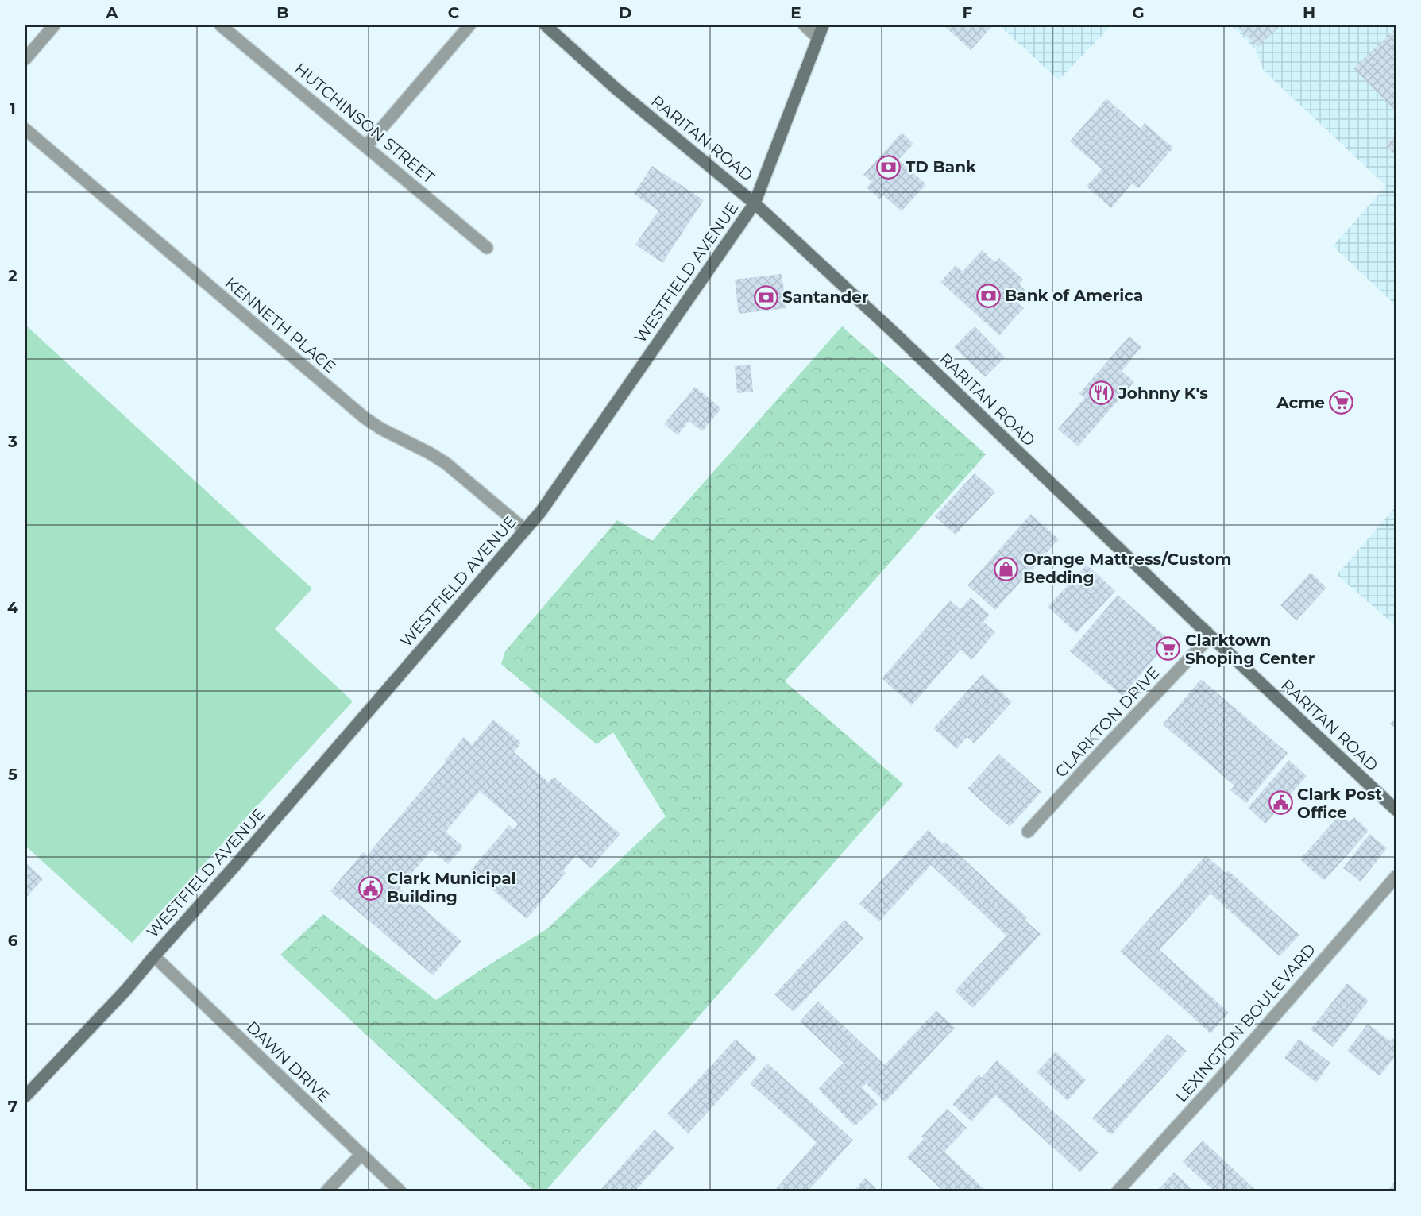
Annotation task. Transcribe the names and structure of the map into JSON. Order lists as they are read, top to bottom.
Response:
{
  "streets": {
    "street": [
      "HUTCHINSON STREET",
      "RARITAN ROAD",
      "WESTFIELD AVENUE",
      "KENNETH PLACE",
      "CLARKTON DRIVE",
      "LEXINGTON BOULEVARD",
      "DAWN DRIVE"
    ]
  },
  "crossings": [
    ["RARITAN ROAD", "WESTFIELD AVENUE"],
    ["RARITAN ROAD", "CLARKTON DRIVE"],
    ["WESTFIELD AVENUE", "KENNETH PLACE"],
    ["WESTFIELD AVENUE", "DAWN DRIVE"]
  ],
  "places": {
    "bank": ["TD Bank", "Bank of America", "Santander"],
    "restaurant": ["Johnny K's"],
    "supermarket": ["Acme", "Clarktown Shoping Center"],
    "shop": ["Orange Mattress/Custom Bedding"],
    "public building": ["Clark Post Office", "Clark Municipal Building"]
  },
  "grid": {
    "columns": [
      "A",
      "B",
      "C",
      "D",
      "E",
      "F",
      "G",
      "H"
    ],
    "rows": [
      "1",
      "2",
      "3",
      "4",
      "5",
      "6",
      "7"
    ]
  }
}
